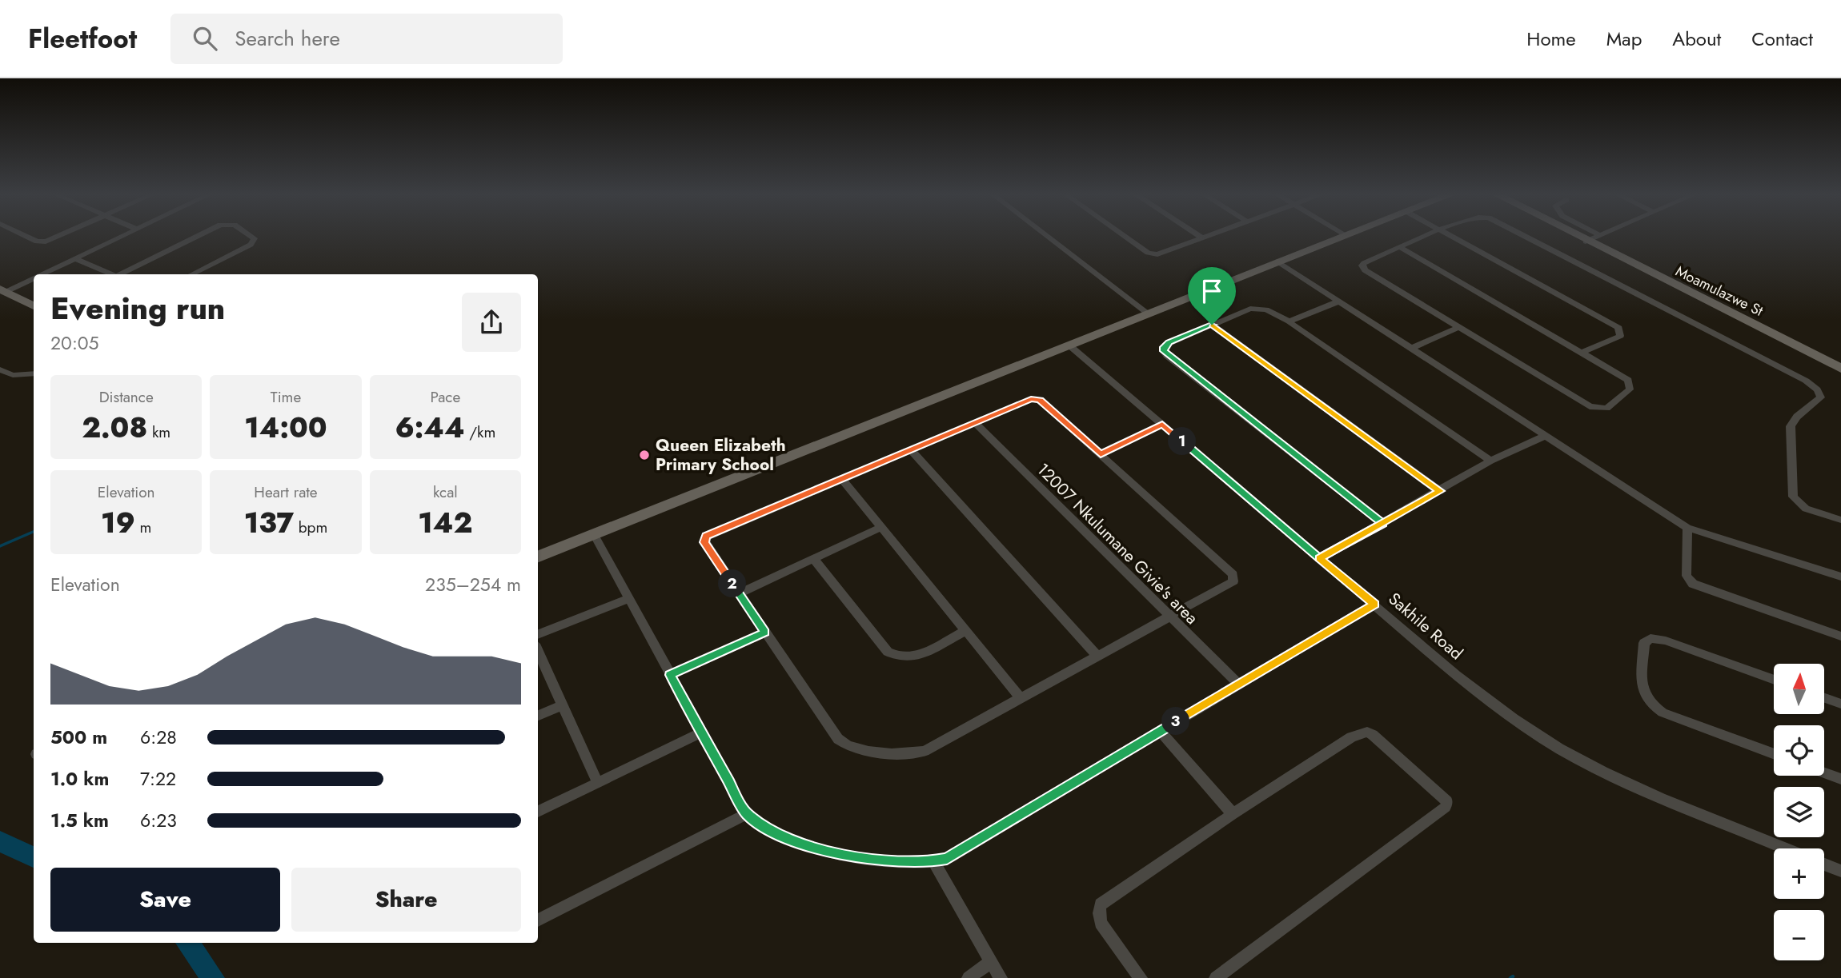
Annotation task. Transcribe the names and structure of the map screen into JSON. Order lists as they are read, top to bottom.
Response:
{
  "streets": {
    "street": ["Moamulazwe St", "12007 Nkulumane Givie's area", "Sakhile Road"]
  },
  "places": ["Queen Elizabeth Primary School"],
  "north": "top",
  "page": {
    "header": "Fleetfoot",
    "search": "Search here",
    "nav": [
      "Home",
      "Map",
      "About",
      "Contact"
    ],
    "heading": ["Evening run", "20:05"],
    "stats": [
      ["Distance", "2.08 km"],
      ["Time", "14:00"],
      ["Pace", "6:44 /km"],
      ["Elevation", "19 m"],
      ["Heart rate", "137 bpm"],
      ["kcal", "142"]
    ],
    "pins": ["1", "2", "3"],
    "chart": ["Elevation", "235–254 m"],
    "map_buttons": ["+", "−"],
    "list": [
      {
        "name": "500 m",
        "note": "6:28"
      },
      {
        "name": "1.0 km",
        "note": "7:22"
      },
      {
        "name": "1.5 km",
        "note": "6:23"
      }
    ],
    "buttons": ["Save", "Share"]
  }
}
